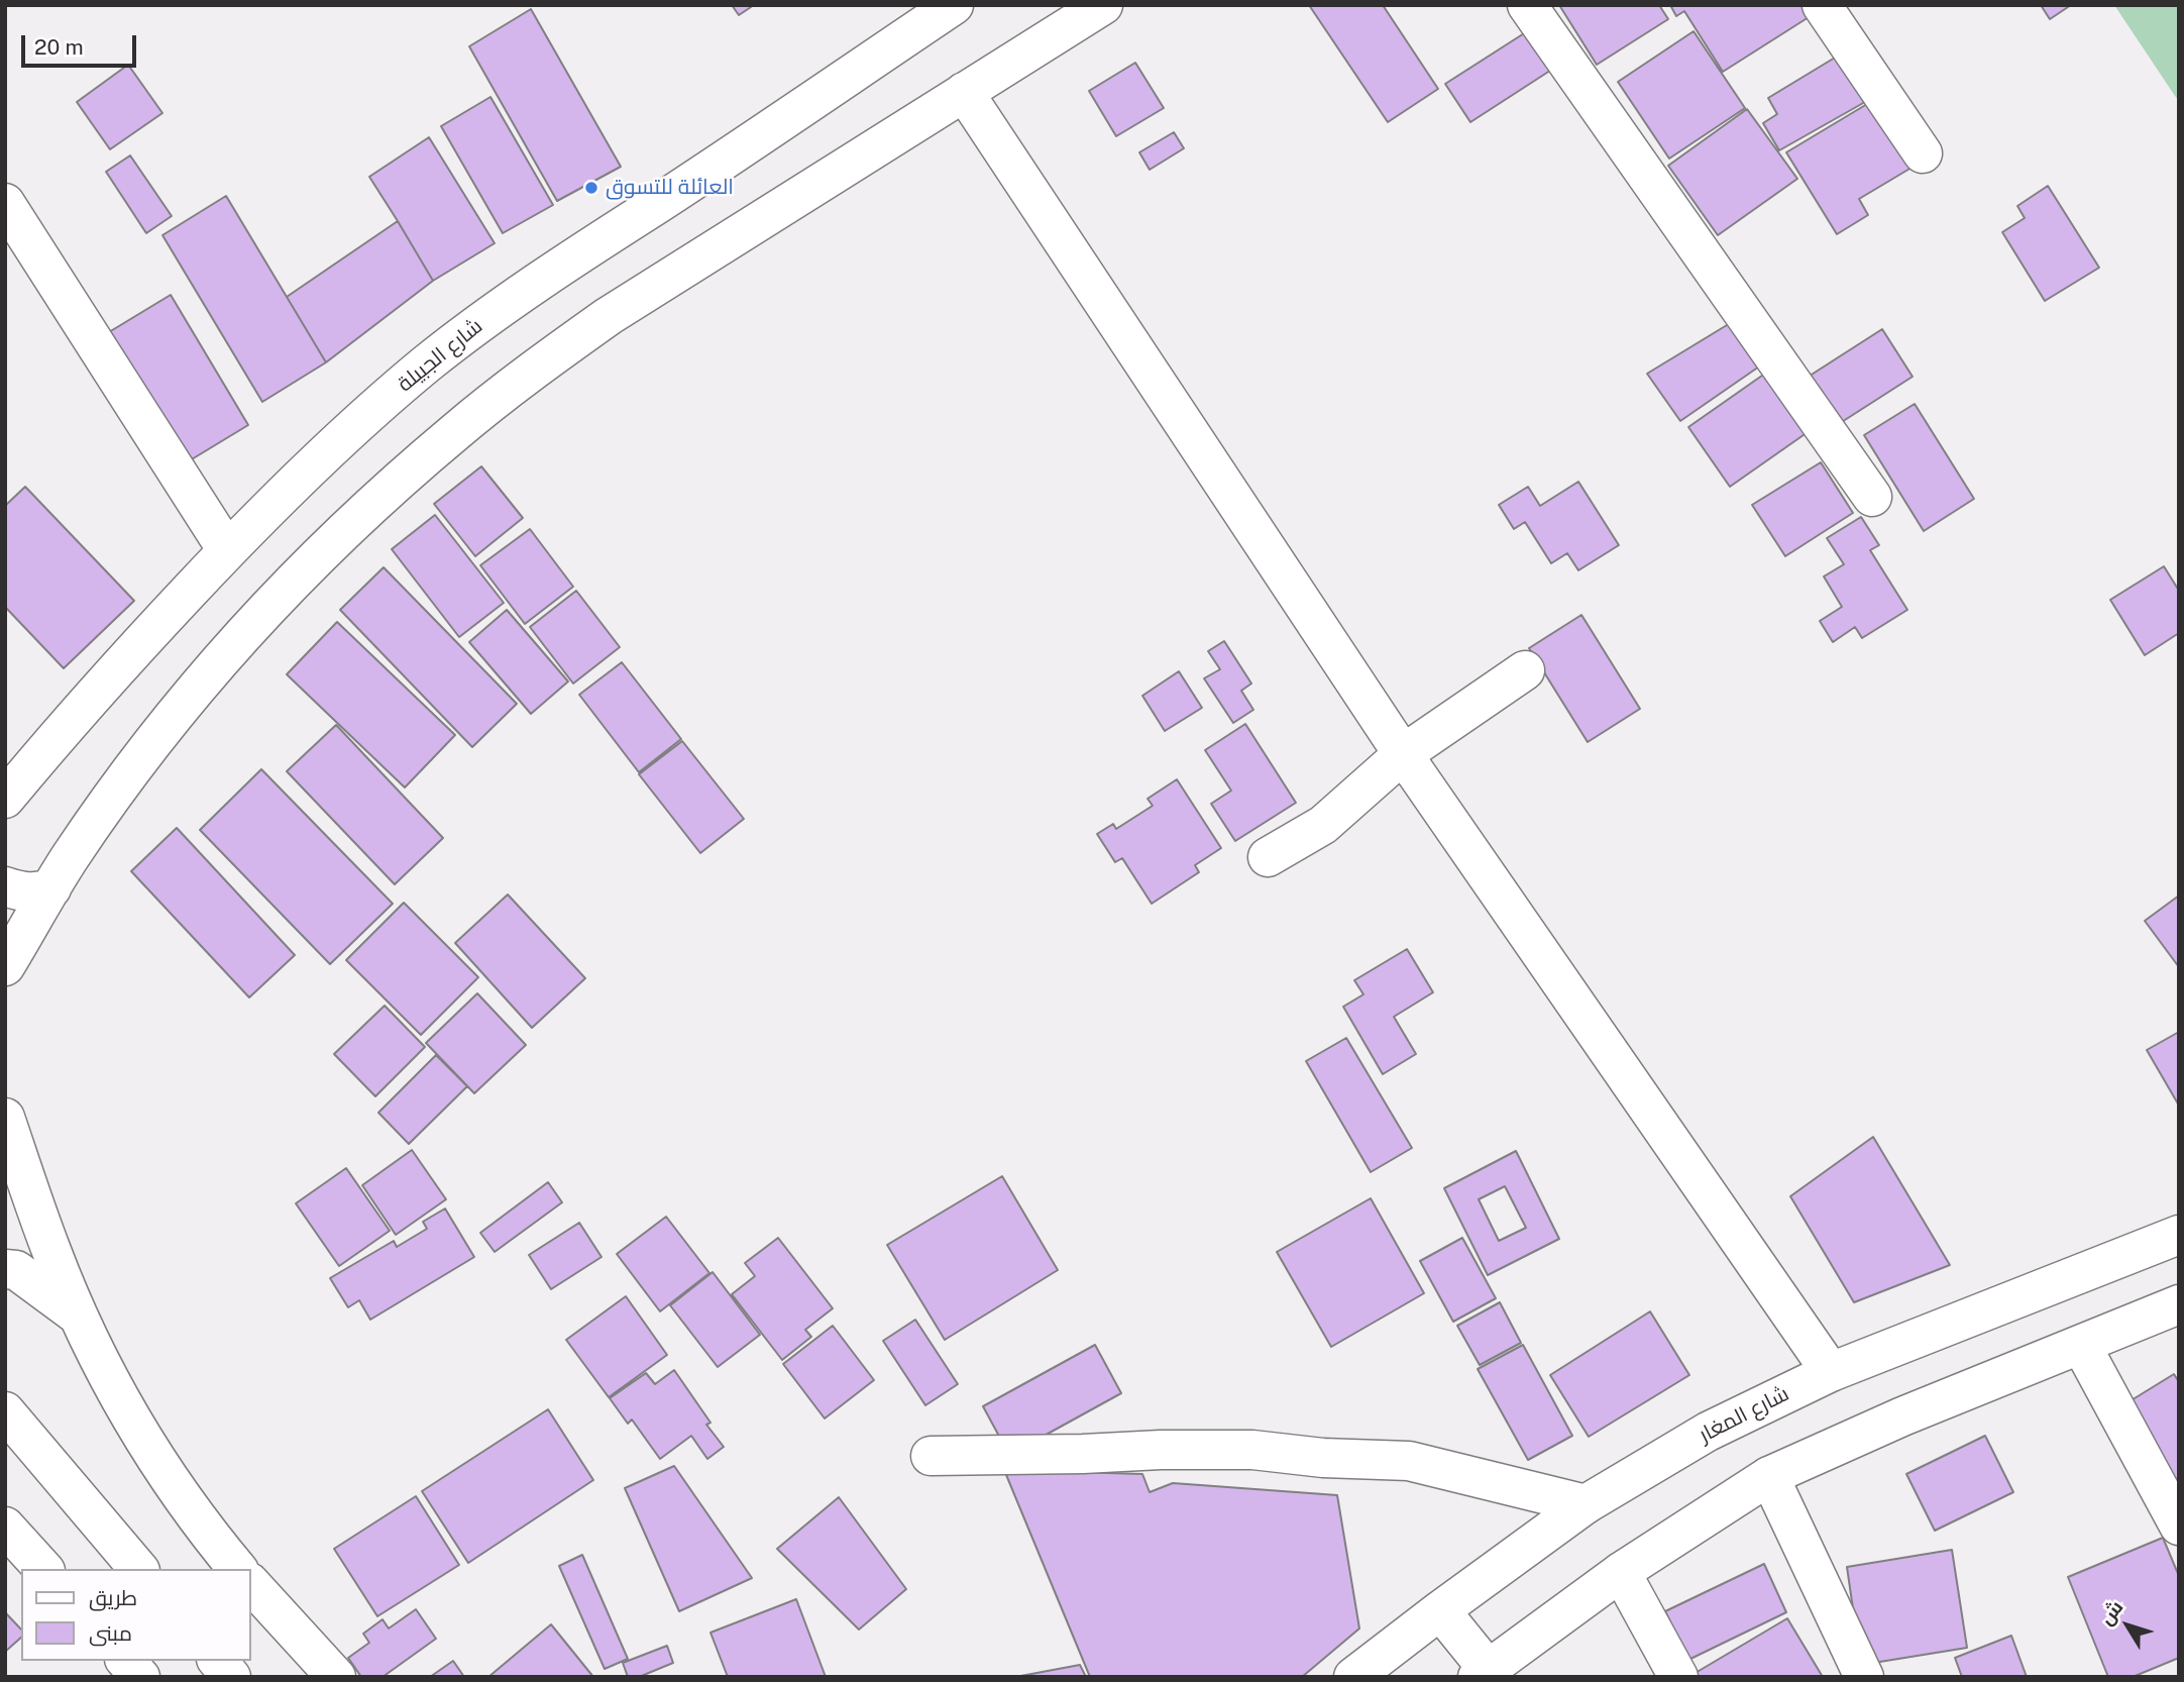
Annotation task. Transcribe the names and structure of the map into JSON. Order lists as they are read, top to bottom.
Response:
{
  "streets": {
    "street": ["شارع الجبيلة", "شارع المغار"]
  },
  "places": ["العائلة للتسوق"],
  "legend": ["طريق", "مبنى"],
  "scale_bar": "20 m",
  "north": "top left"
}
